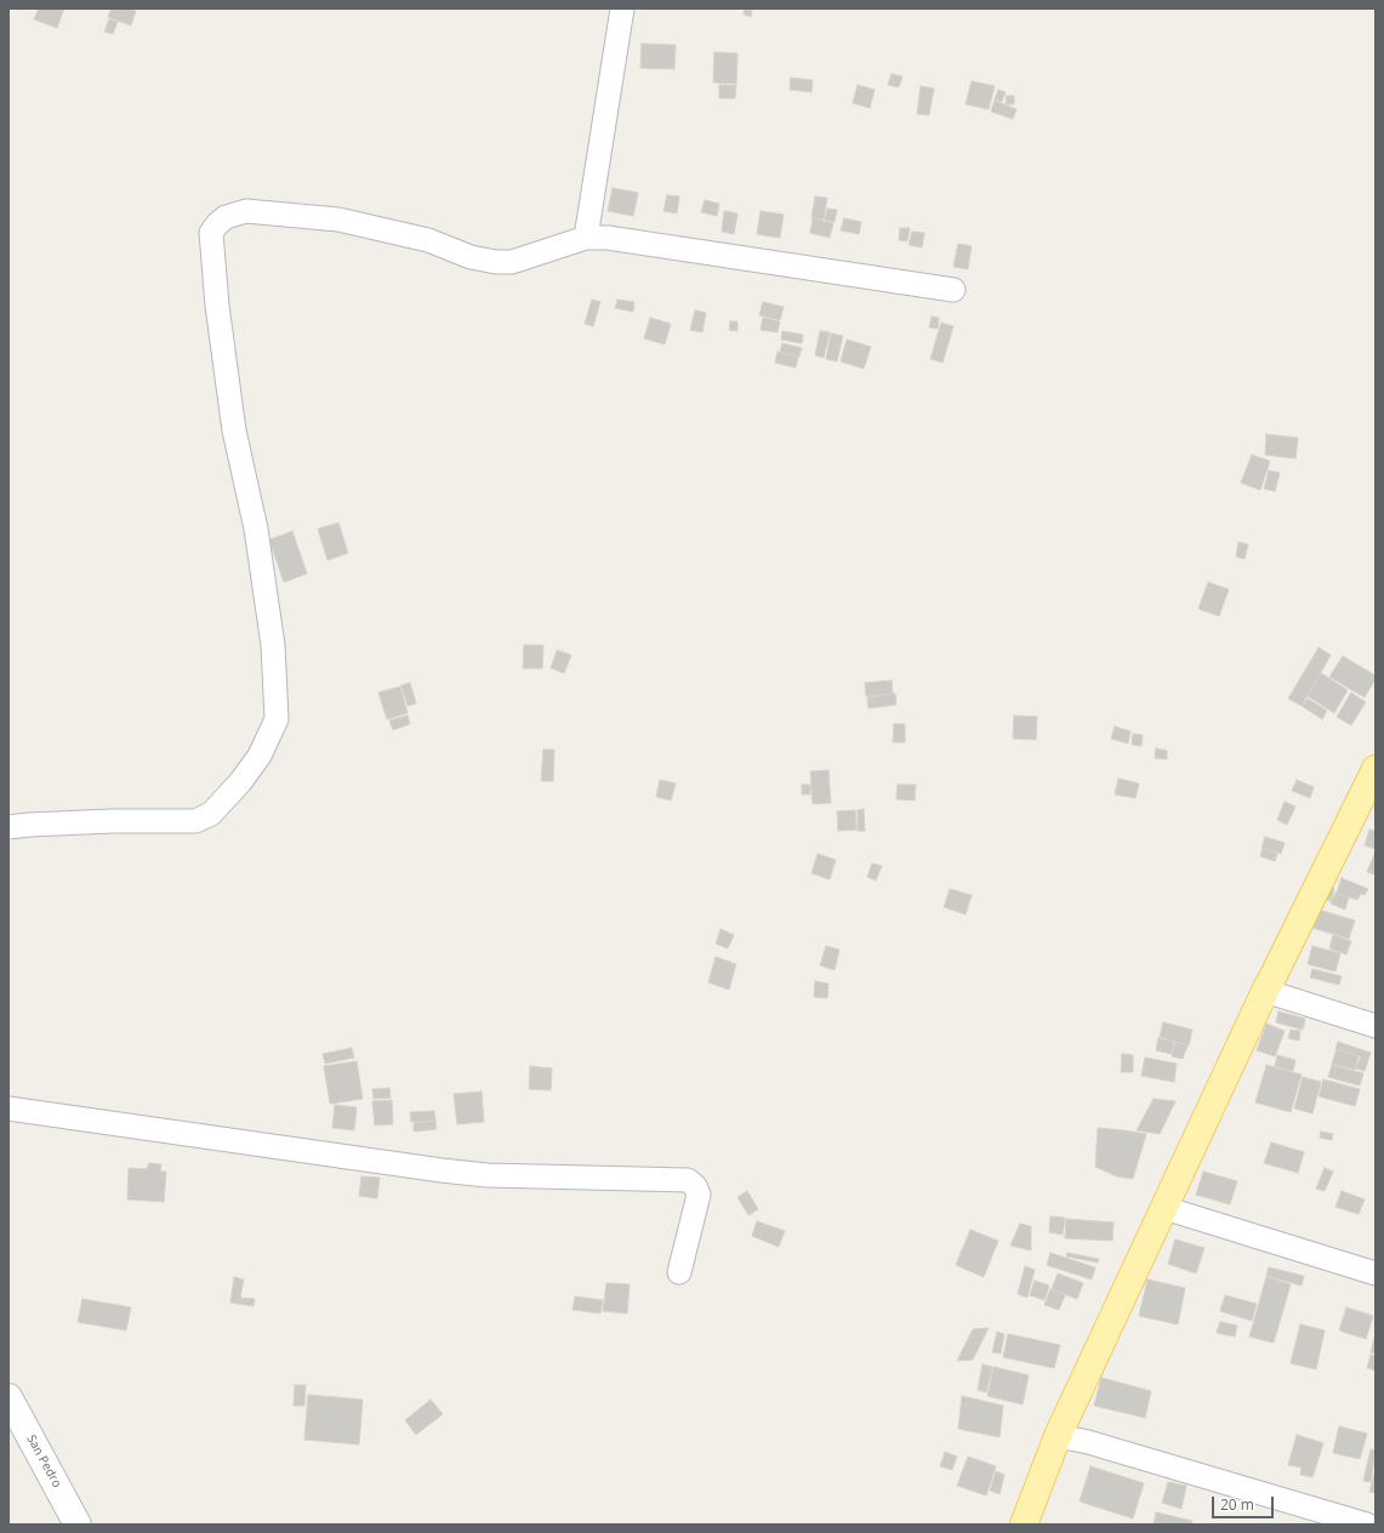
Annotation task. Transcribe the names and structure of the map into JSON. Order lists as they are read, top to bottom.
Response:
{
  "streets": {
    "street": ["San Pedro"]
  },
  "scale_bar": "20 m"
}
